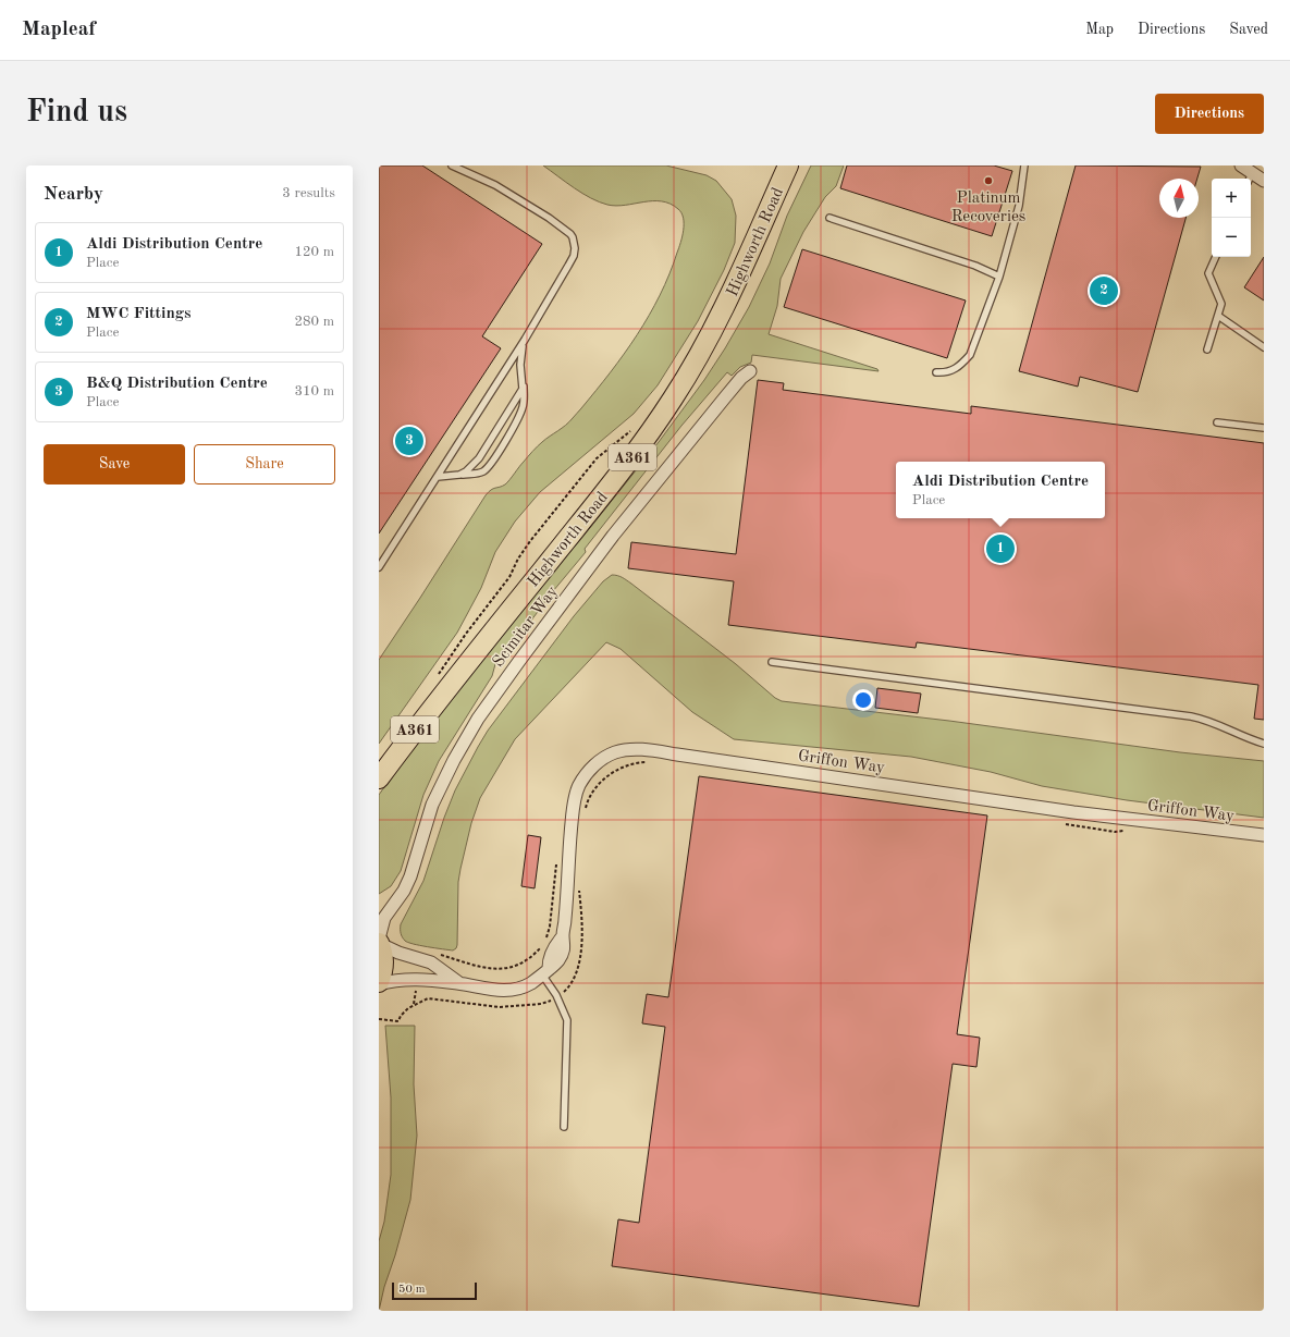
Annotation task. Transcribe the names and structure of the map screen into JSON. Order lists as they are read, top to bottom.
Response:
{
  "streets": {
    "main road": ["Highworth Road", "A361"],
    "street": ["Scimitar Way", "Griffon Way"]
  },
  "places": ["Platinum Recoveries"],
  "scale_bar": "50 m",
  "north": "top",
  "page": {
    "header": "Mapleaf",
    "nav": ["Map", "Directions", "Saved"],
    "buttons": [
      "Directions",
      ["Save", "Share"]
    ],
    "title": "Find us",
    "heading": ["Nearby", "3 results"],
    "map_buttons": ["+", "−"],
    "list": [
      {
        "mark": "1",
        "name": "Aldi Distribution Centre",
        "note": "Place",
        "value": "120 m"
      },
      {
        "mark": "2",
        "name": "MWC Fittings",
        "note": "Place",
        "value": "280 m"
      },
      {
        "mark": "3",
        "name": "B&Q Distribution Centre",
        "note": "Place",
        "value": "310 m"
      }
    ],
    "pins": ["2", "3", "1"],
    "popup": ["Aldi Distribution Centre", "Place"],
    "scale": "50 m"
  }
}
